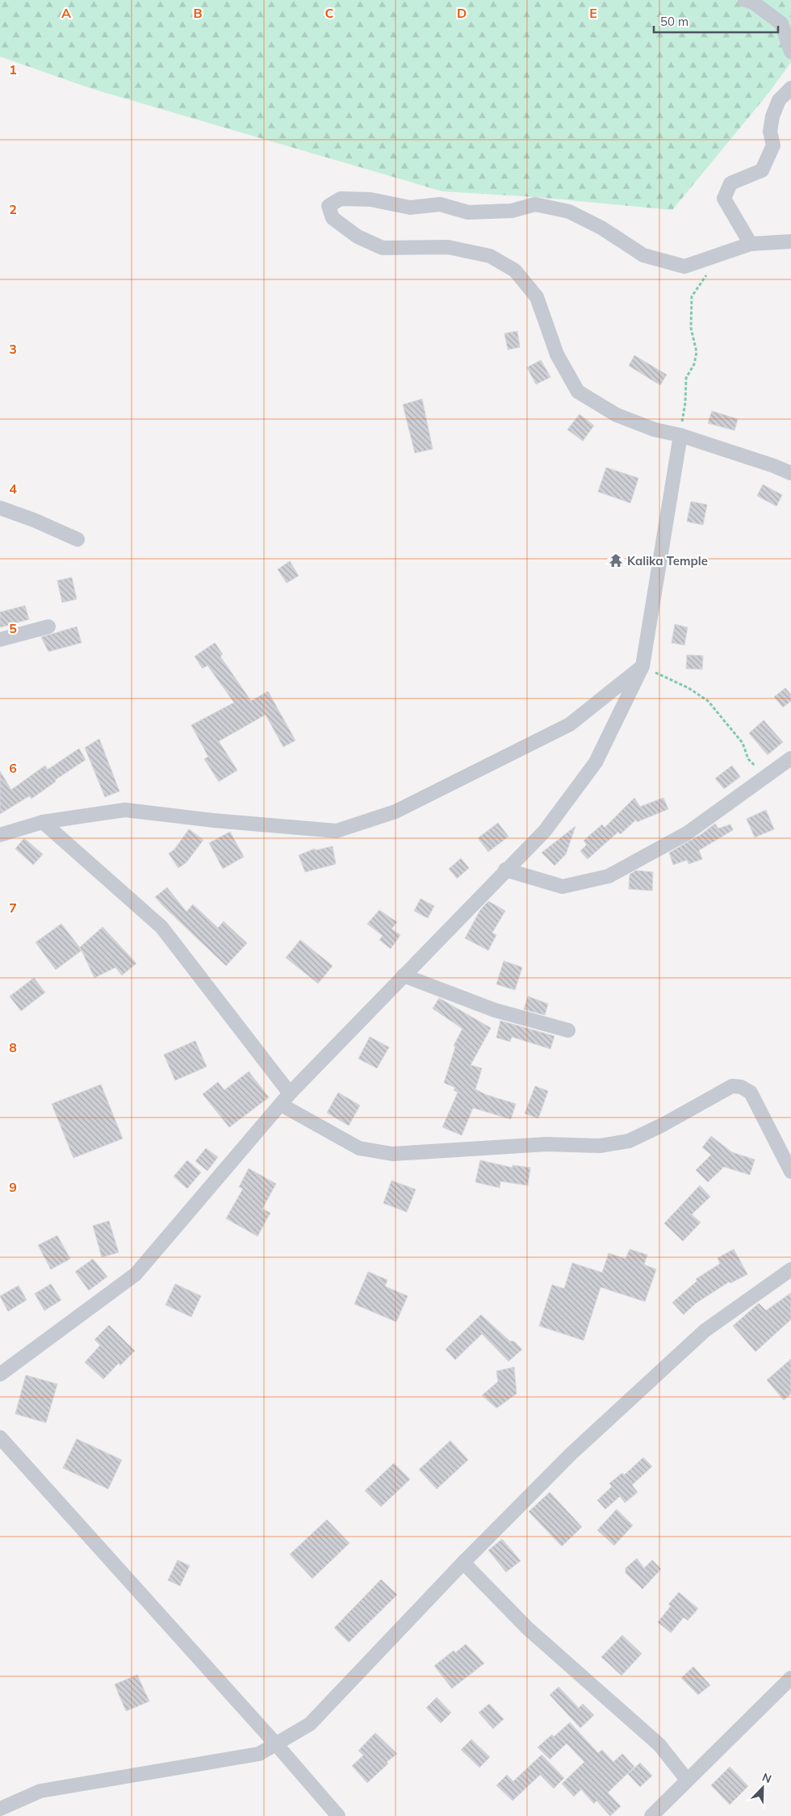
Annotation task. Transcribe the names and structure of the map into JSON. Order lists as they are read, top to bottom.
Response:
{
  "places": {
    "temple": ["Kalika Temple"]
  },
  "scale_bar": "50 m",
  "north": "top right",
  "grid": {
    "columns": [
      "A",
      "B",
      "C",
      "D",
      "E"
    ],
    "rows": [
      "1",
      "2",
      "3",
      "4",
      "5",
      "6",
      "7",
      "8",
      "9"
    ]
  }
}
